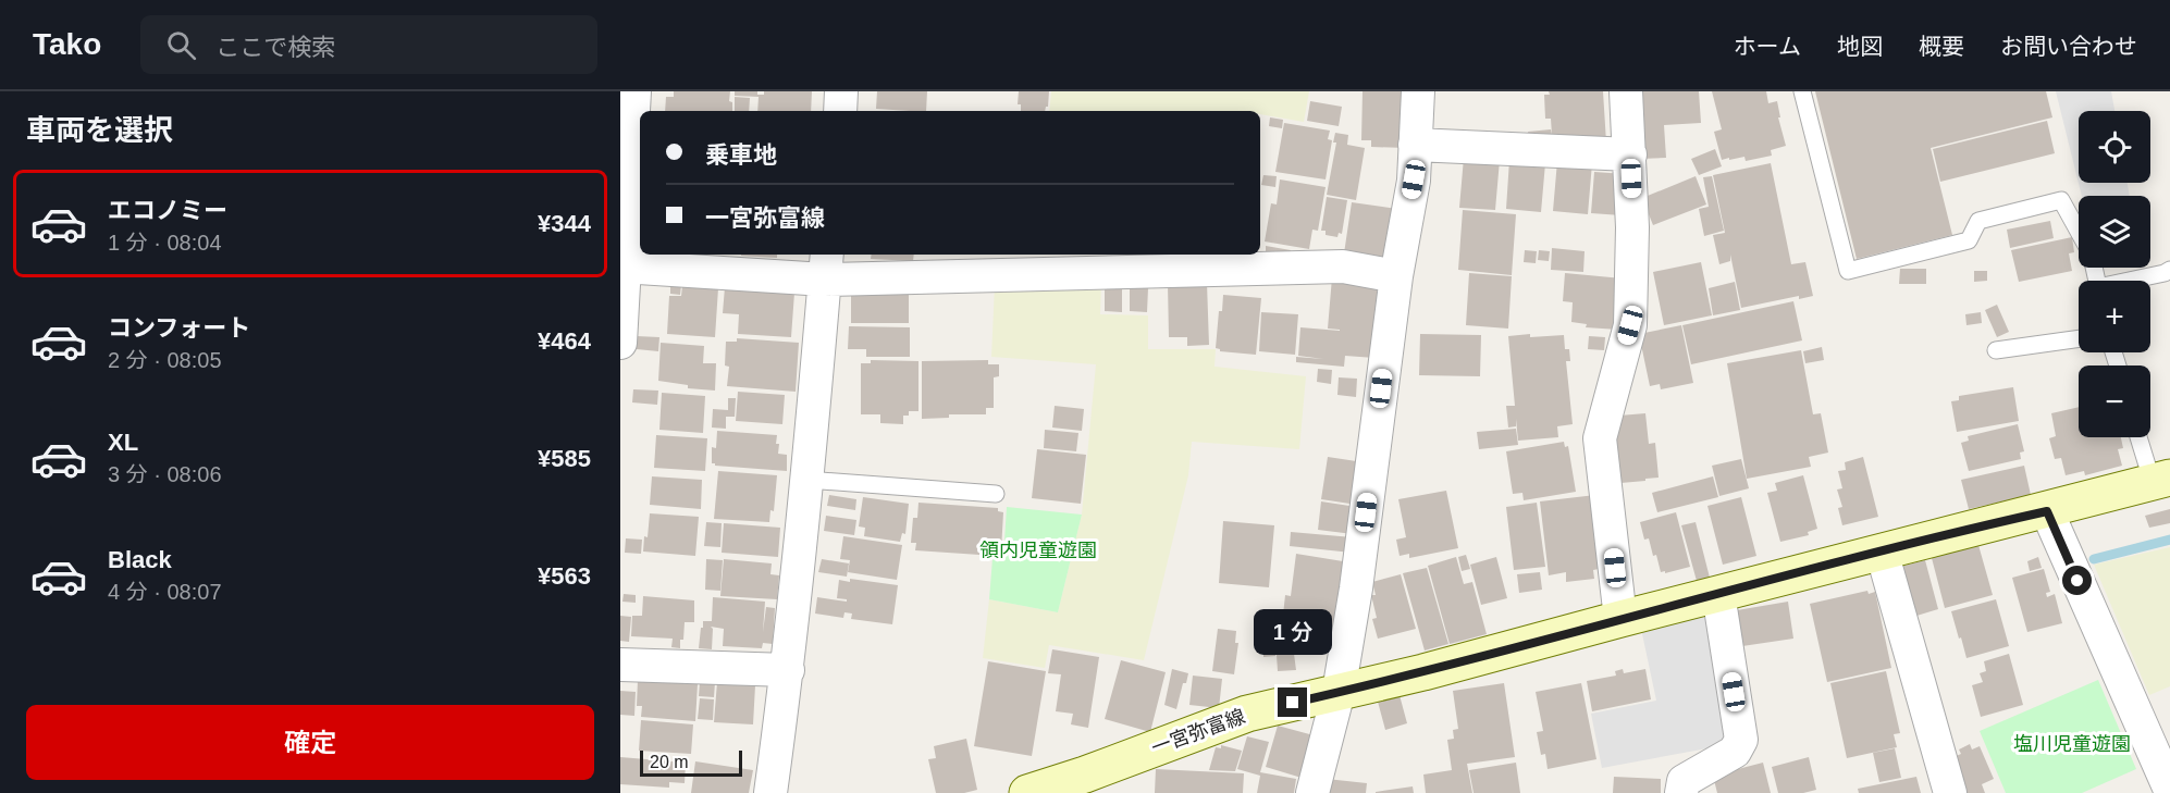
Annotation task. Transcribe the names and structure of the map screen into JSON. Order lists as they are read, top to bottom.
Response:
{
  "streets": {
    "main road": ["一宮弥富線"]
  },
  "parks": ["領内児童遊園", "塩川児童遊園"],
  "scale_bar": "20 m",
  "page": {
    "header": "Tako",
    "search": "ここで検索",
    "nav": [
      "ホーム",
      "地図",
      "概要",
      "お問い合わせ"
    ],
    "heading": "車両を選択",
    "map_buttons": ["+", "−"],
    "banner": ["乗車地", "一宮弥富線"],
    "list": [
      {
        "name": "エコノミー",
        "note": "1 分 · 08:04",
        "value": "¥344"
      },
      {
        "name": "コンフォート",
        "note": "2 分 · 08:05",
        "value": "¥464"
      },
      {
        "name": "XL",
        "note": "3 分 · 08:06",
        "value": "¥585"
      },
      {
        "name": "Black",
        "note": "4 分 · 08:07",
        "value": "¥563"
      }
    ],
    "bubble": "1 分",
    "buttons": "確定",
    "scale": "20 m"
  }
}
